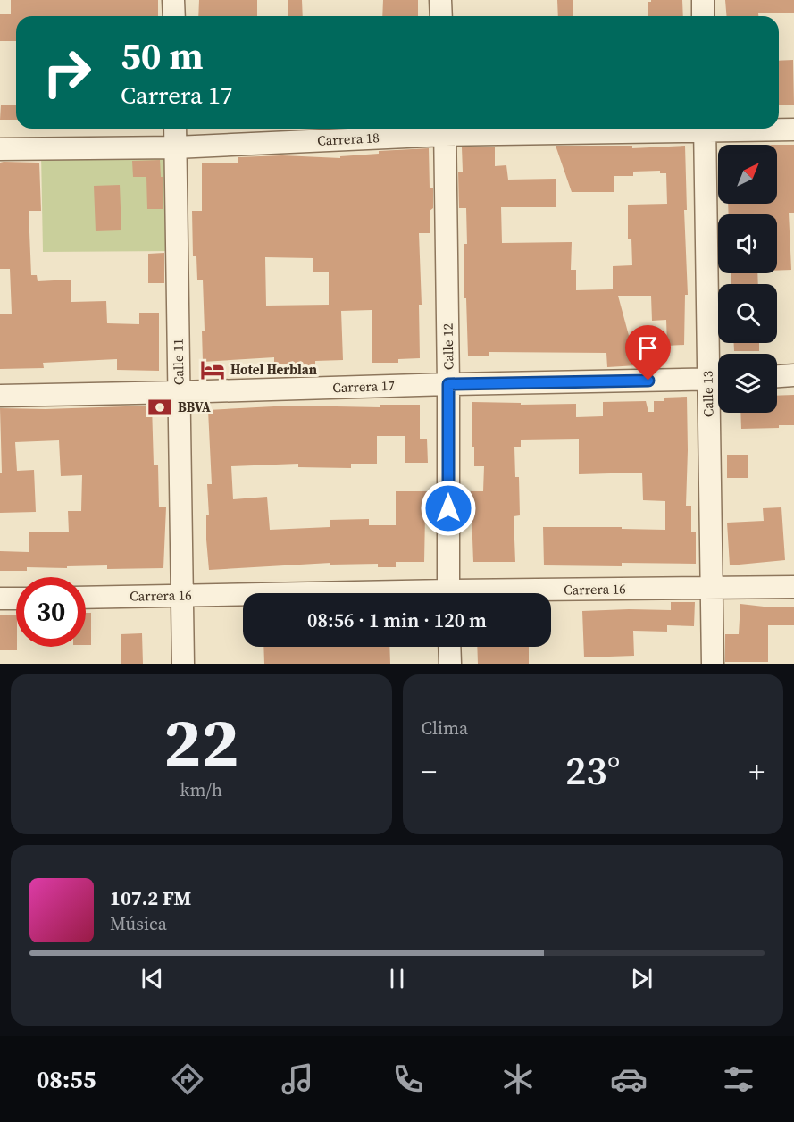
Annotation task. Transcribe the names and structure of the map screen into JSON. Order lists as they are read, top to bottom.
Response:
{
  "streets": {
    "street": [
      "Carrera 18",
      "Calle 12",
      "Calle 11",
      "Carrera 17",
      "Calle 13",
      "Carrera 16"
    ]
  },
  "crossings": [
    ["Carrera 18", "Calle 12"],
    ["Carrera 18", "Calle 11"],
    ["Calle 12", "Carrera 17"],
    ["Calle 11", "Carrera 17"],
    ["Calle 11", "Carrera 16"],
    ["Carrera 17", "Calle 13"],
    ["Calle 13", "Carrera 16"]
  ],
  "places": {
    "hotel": ["Hotel Herblan"],
    "bank": ["BBVA"]
  },
  "north": "top right",
  "page": {
    "turn": ["50 m", "Carrera 17"],
    "limit": "30",
    "trip": "08:56 · 1 min · 120 m",
    "tile": [
      ["22", "km/h"],
      "Clima"
    ],
    "heat": ["−", "23°", "+"],
    "song": ["107.2 FM", "Música"],
    "tabs": "08:55"
  }
}
